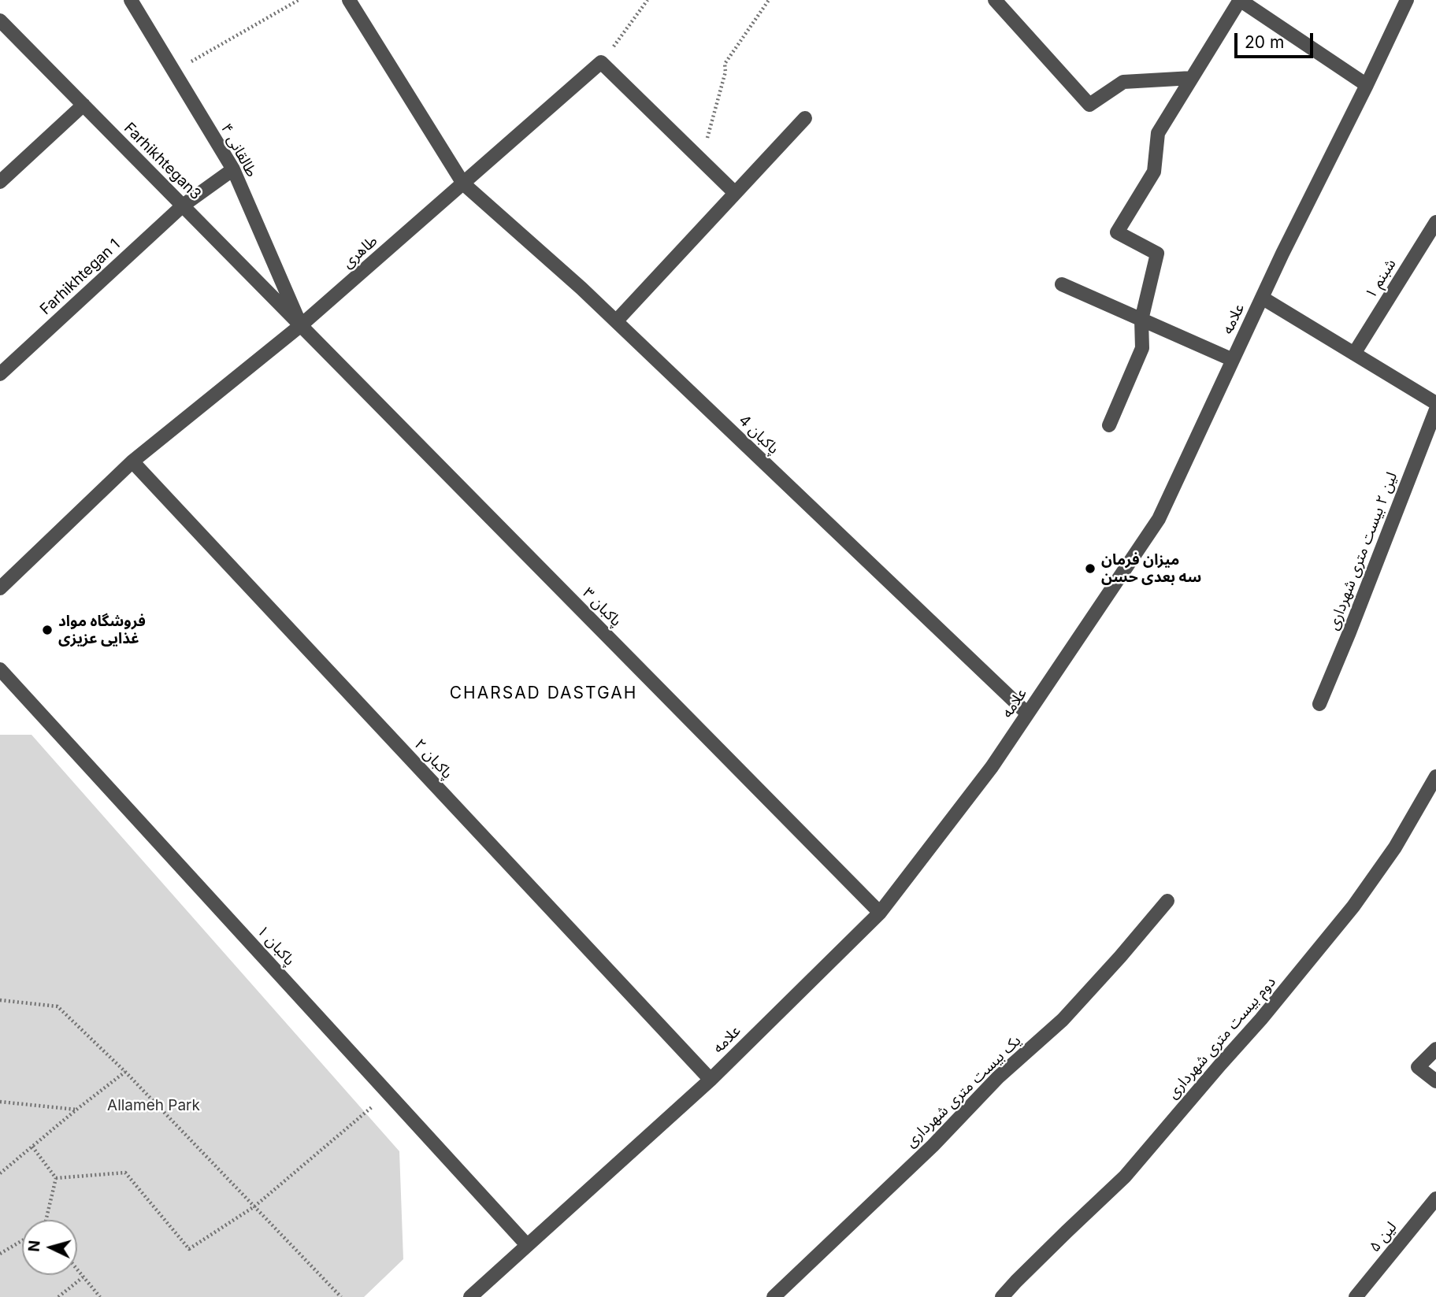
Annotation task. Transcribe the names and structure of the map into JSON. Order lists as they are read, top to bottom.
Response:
{
  "streets": {
    "street": [
      "طالقانی ۴",
      "Farhikhtegan3",
      "طاهری",
      "Farhikhtegan 1",
      "شبنم ۱",
      "علامه",
      "پاکبان 4",
      "لین ۲ بیست متری شهرداری",
      "پاکبان ۳",
      "پاکبان ۲",
      "پاکبان ۱",
      "دوم بیست متری شهرداری",
      "یک بیست متری شهرداری",
      "لین ۵"
    ]
  },
  "crossings": [
    ["طالقانی ۴", "Farhikhtegan3"],
    ["طالقانی ۴", "طاهری"],
    ["طالقانی ۴", "Farhikhtegan 1"],
    ["طالقانی ۴", "پاکبان ۳"],
    ["Farhikhtegan3", "طاهری"],
    ["Farhikhtegan3", "Farhikhtegan 1"],
    ["Farhikhtegan3", "پاکبان ۳"],
    ["طاهری", "پاکبان 4"],
    ["طاهری", "پاکبان ۳"],
    ["طاهری", "پاکبان ۲"],
    ["علامه", "پاکبان 4"],
    ["علامه", "پاکبان ۳"],
    ["علامه", "پاکبان ۲"],
    ["علامه", "پاکبان ۱"]
  ],
  "districts": ["CHARSAD DASTGAH"],
  "parks": ["Allameh Park"],
  "places": ["میزان فرمان سه بعدی حسن", "فروشگاه مواد غذایی عزیزی"],
  "scale_bar": "20 m",
  "north": "left"
}
